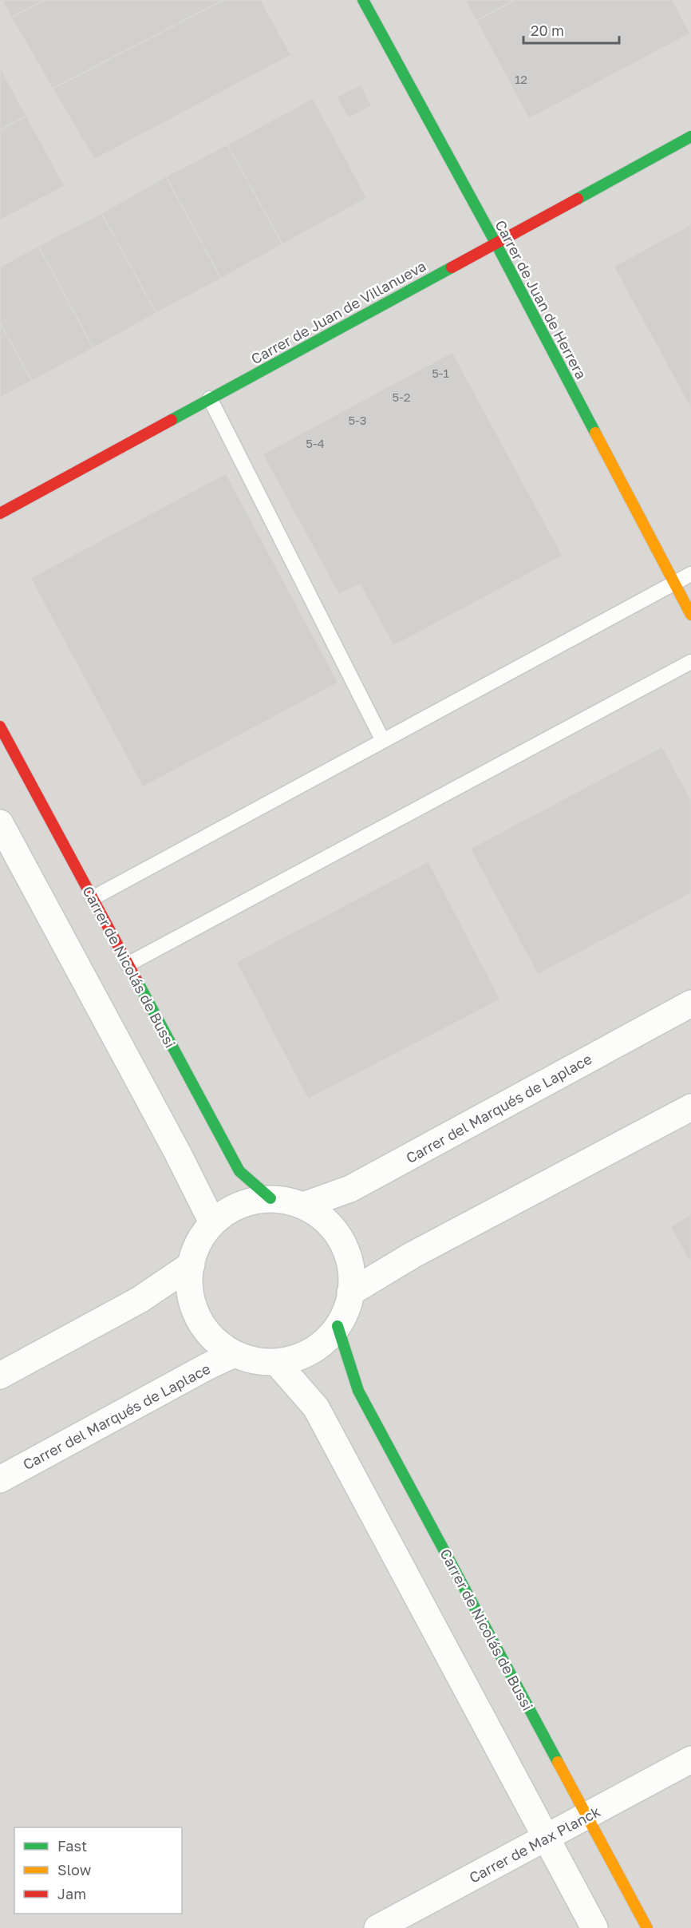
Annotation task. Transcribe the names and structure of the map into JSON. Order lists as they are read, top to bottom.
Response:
{
  "streets": {
    "street": [
      "Carrer de Juan de Herrera",
      "Carrer de Juan de Villanueva",
      "Carrer de Nicolás de Bussi",
      "Carrer del Marqués de Laplace",
      "Carrer de Max Planck"
    ]
  },
  "crossings": [
    ["Carrer de Juan de Herrera", "Carrer de Juan de Villanueva"],
    ["Carrer de Nicolás de Bussi", "Carrer del Marqués de Laplace"],
    ["Carrer de Nicolás de Bussi", "Carrer de Max Planck"]
  ],
  "house_numbers": [
    "12",
    "5-1",
    "5-2",
    "5-3",
    "5-4"
  ],
  "legend": ["Fast", "Slow", "Jam"],
  "scale_bar": "20 m"
}
